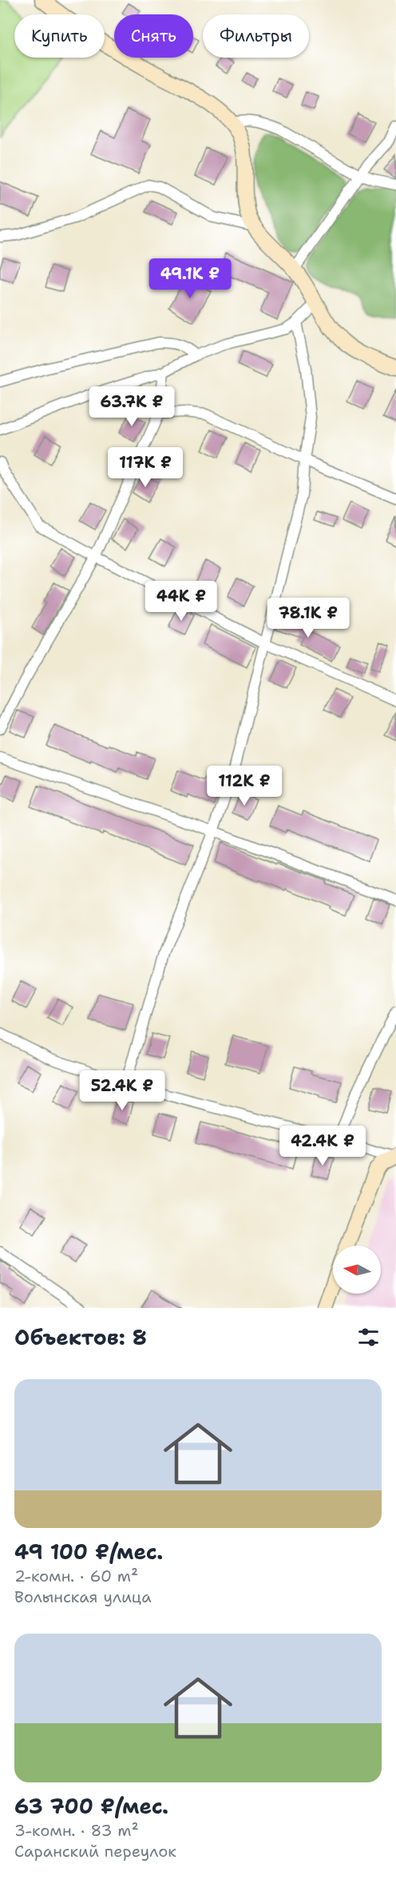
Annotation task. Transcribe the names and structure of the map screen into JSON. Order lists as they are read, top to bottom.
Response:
{
  "north": "left",
  "page": {
    "chip": ["Купить", "Снять", "Фильтры"],
    "price": [
      "49.1K ₽",
      "63.7K ₽",
      "117K ₽",
      "44K ₽",
      "78.1K ₽",
      "112K ₽",
      "52.4K ₽",
      "42.4K ₽"
    ],
    "heading": "Объектов: 8",
    "list": [
      {
        "name": "49 100 ₽/мес.",
        "note": "2-комн. · 60 m² · Волынская улица"
      },
      {
        "name": "63 700 ₽/мес.",
        "note": "3-комн. · 83 m² · Саранский переулок"
      }
    ]
  }
}
